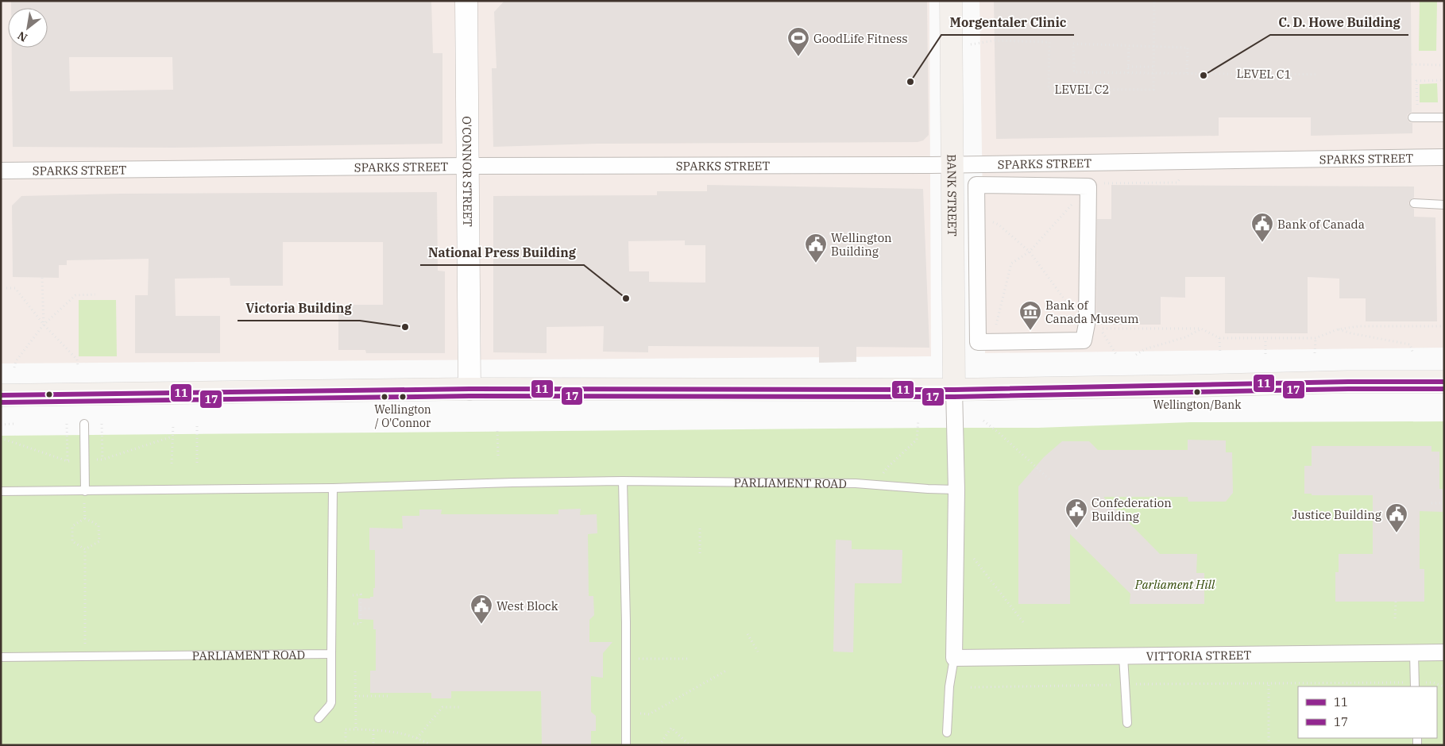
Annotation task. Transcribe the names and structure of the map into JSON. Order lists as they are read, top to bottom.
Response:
{
  "streets": {
    "main road": ["O'CONNOR STREET", "BANK STREET"],
    "street": ["SPARKS STREET", "VITTORIA STREET"],
    "lane": ["PARLIAMENT ROAD"],
    "path": ["LEVEL C1", "LEVEL C2"]
  },
  "crossings": [
    ["SPARKS STREET", "O'CONNOR STREET"],
    ["SPARKS STREET", "BANK STREET"]
  ],
  "parks": ["Parliament Hill"],
  "places": {
    "sports": ["GoodLife Fitness"],
    "other": [
      "C. D. Howe Building",
      "Morgentaler Clinic",
      "National Press Building",
      "Victoria Building",
      "Wellington/Bank",
      "Wellington / O'Connor"
    ],
    "public building": [
      "Bank of Canada",
      "Wellington Building",
      "Confederation Building",
      "Justice Building",
      "West Block"
    ],
    "museum": ["Bank of Canada Museum"]
  },
  "lines": ["transit line 11", "transit line 17"],
  "legend": ["11", "17"],
  "north": "bottom left"
}
